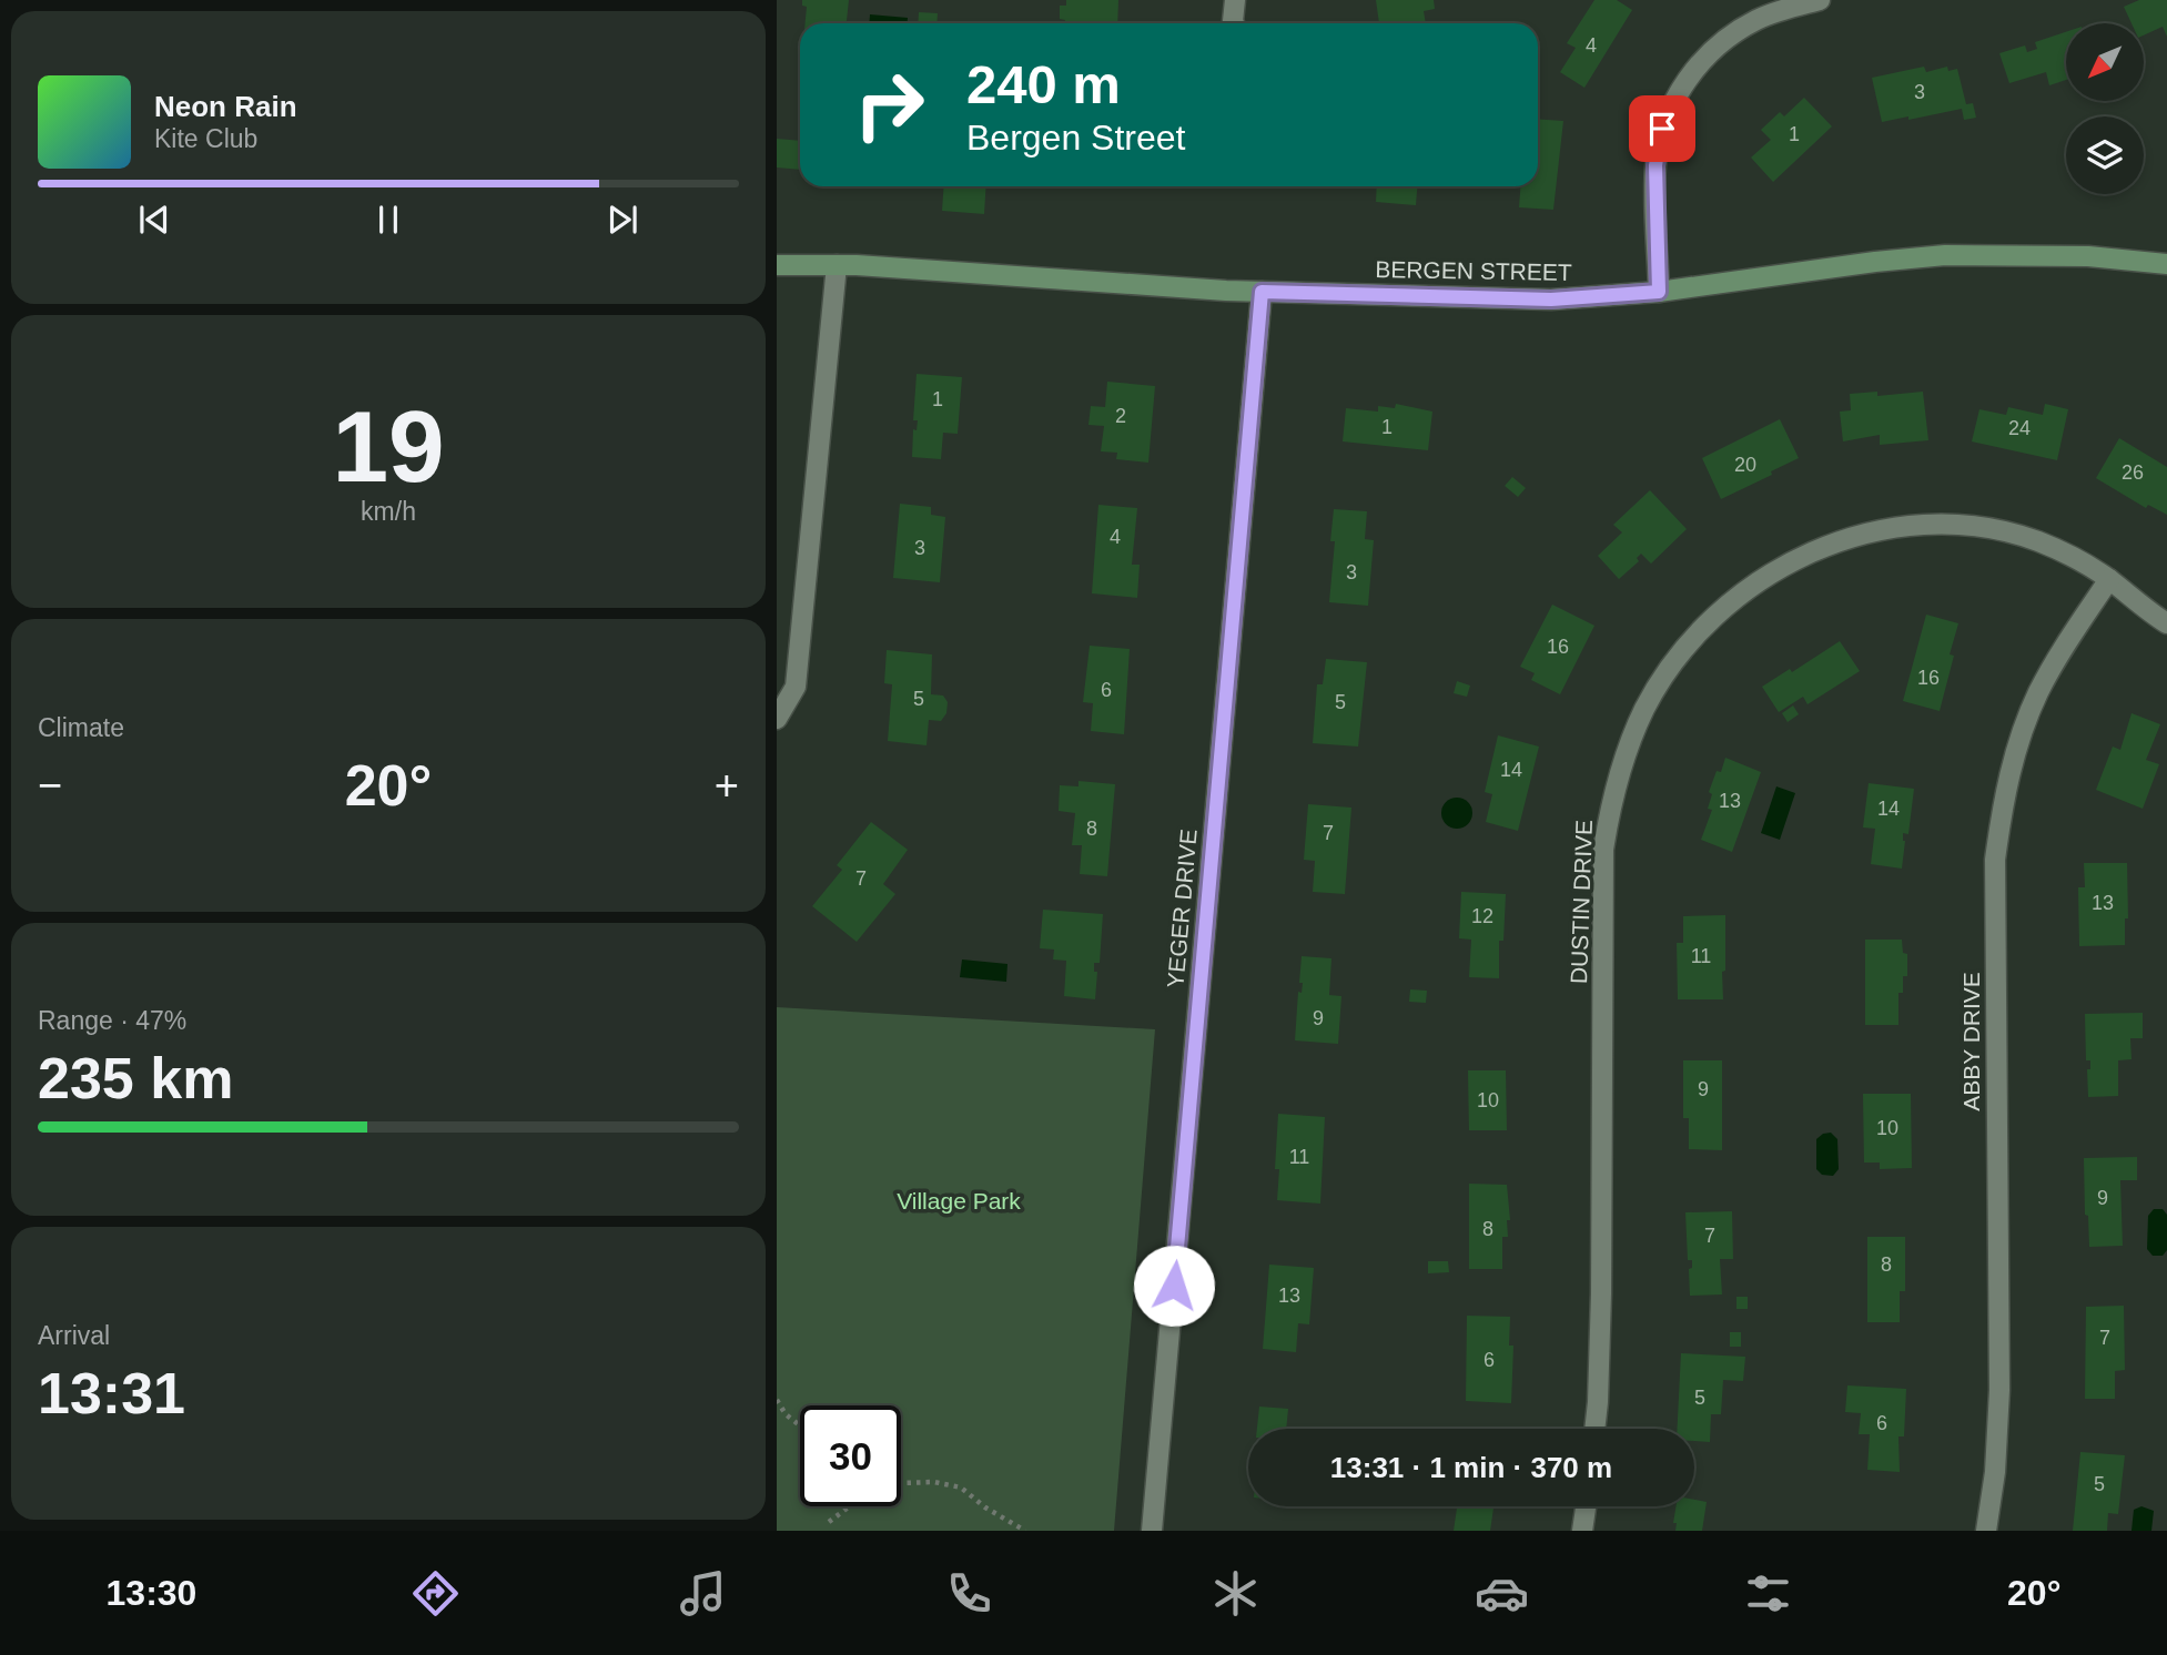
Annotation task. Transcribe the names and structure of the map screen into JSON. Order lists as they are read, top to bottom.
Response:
{
  "streets": {
    "street": [
      "BERGEN STREET",
      "DUSTIN DRIVE",
      "YEGER DRIVE",
      "ABBY DRIVE"
    ]
  },
  "crossings": [
    ["BERGEN STREET", "YEGER DRIVE"],
    ["DUSTIN DRIVE", "ABBY DRIVE"]
  ],
  "parks": ["Village Park"],
  "house_numbers": [
    "4",
    "3",
    "1",
    "1",
    "2",
    "1",
    "24",
    "20",
    "26",
    "4",
    "3",
    "3",
    "16",
    "16",
    "6",
    "5",
    "5",
    "14",
    "13",
    "14",
    "8",
    "7",
    "7",
    "13",
    "12",
    "11",
    "9",
    "9",
    "10",
    "10",
    "11",
    "9",
    "8",
    "7",
    "8",
    "13",
    "7",
    "6",
    "5",
    "6",
    "5"
  ],
  "north": "bottom left",
  "page": {
    "turn": ["240 m", "Bergen Street"],
    "song": ["Neon Rain", "Kite Club"],
    "tile": [
      ["19", "km/h"],
      "Climate",
      ["Range · 47%", "235 km"],
      ["Arrival", "13:31"]
    ],
    "heat": ["−", "20°", "+"],
    "limit": "30",
    "trip": "13:31 · 1 min · 370 m",
    "tabs": ["13:30", "20°"]
  }
}
